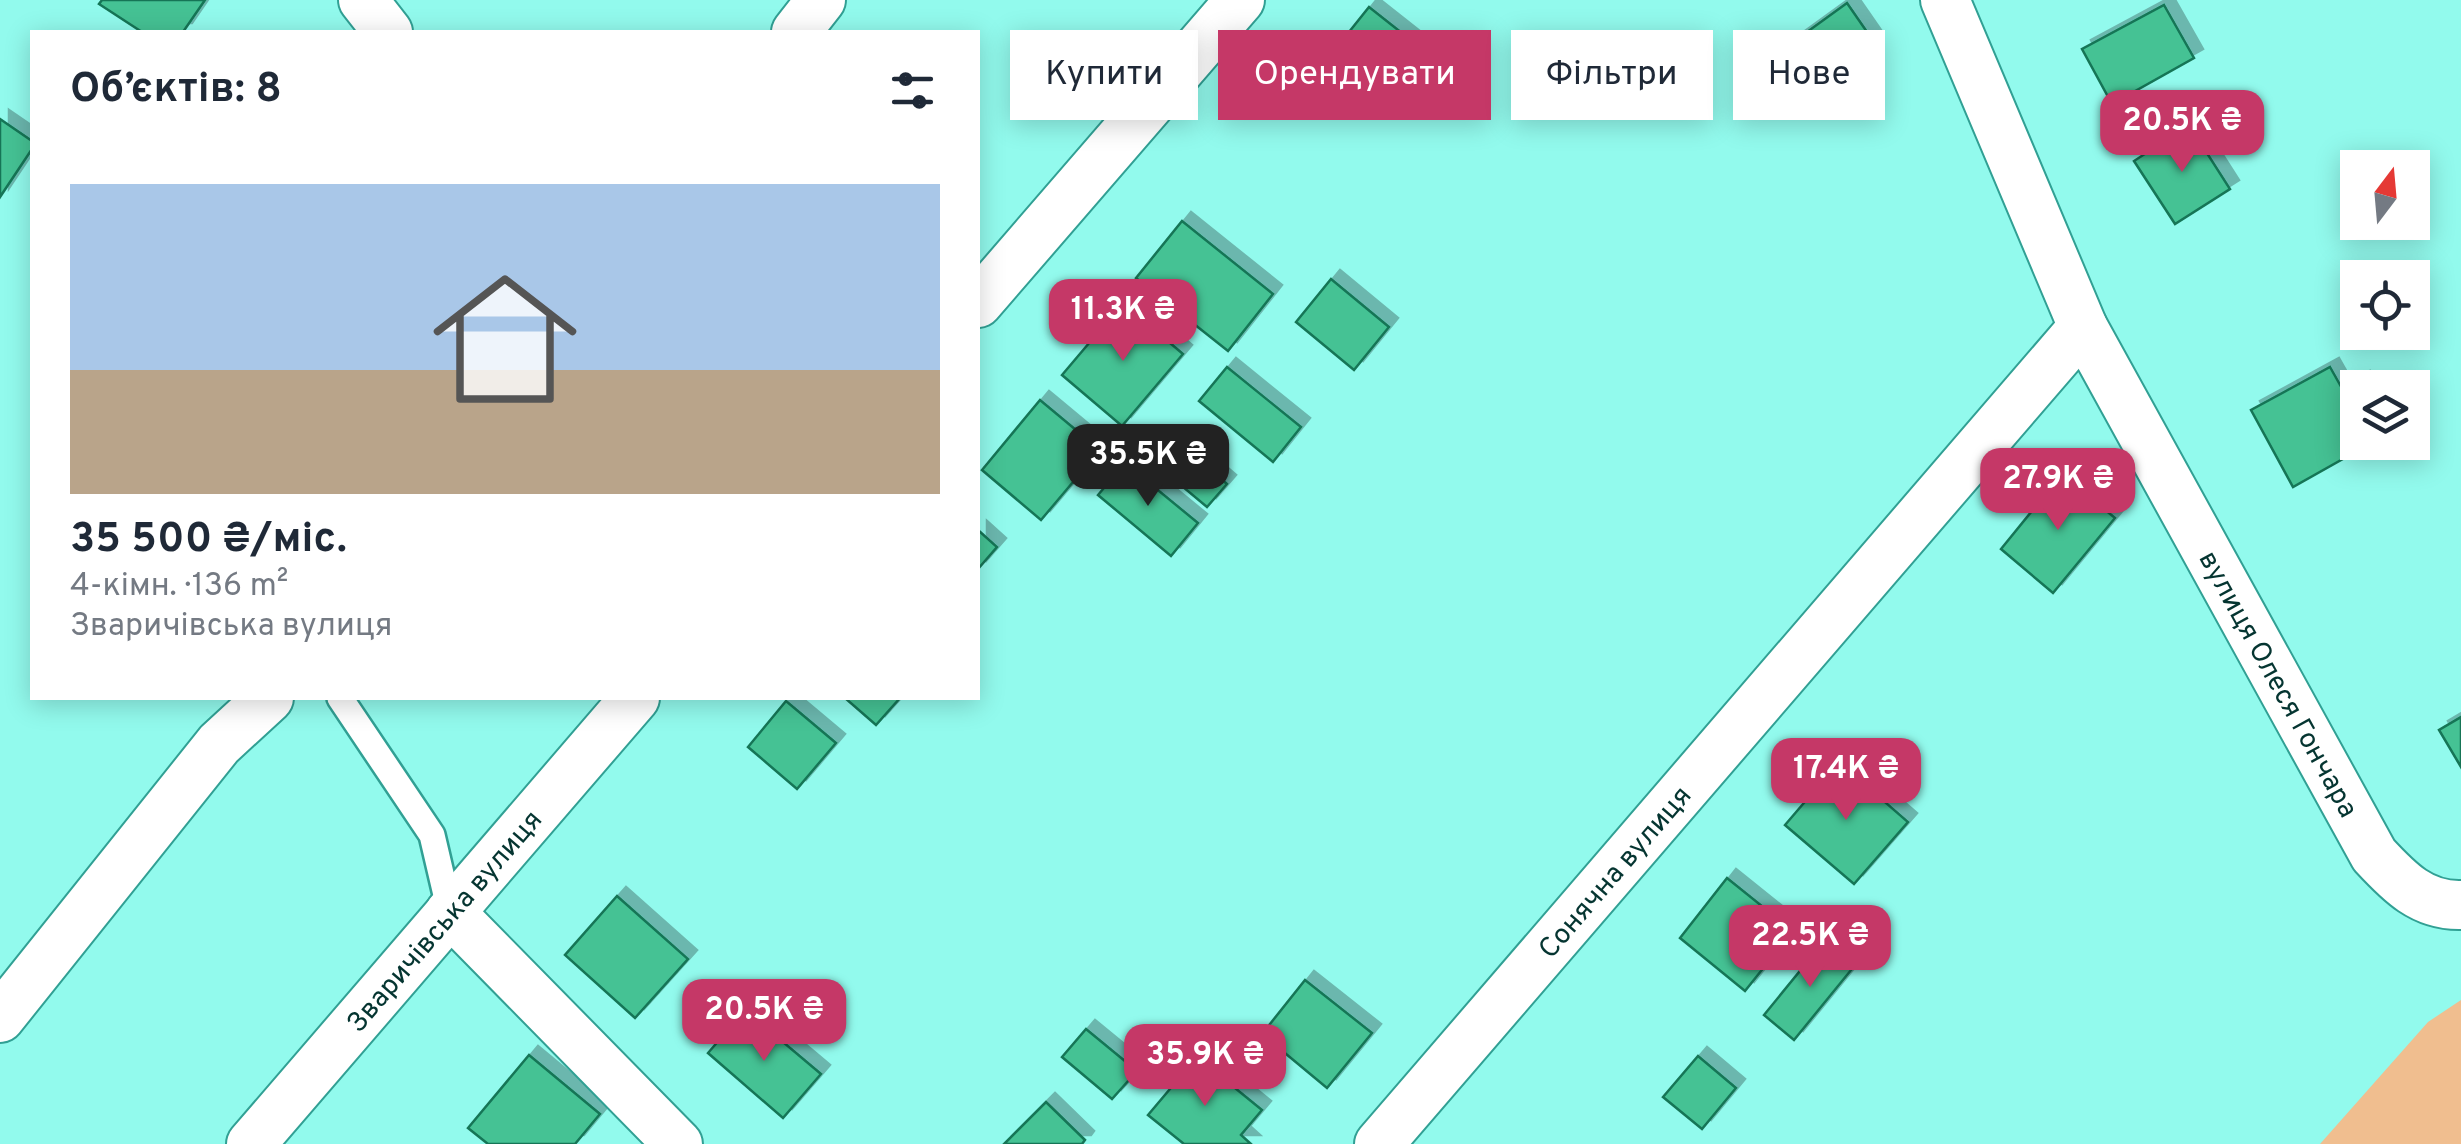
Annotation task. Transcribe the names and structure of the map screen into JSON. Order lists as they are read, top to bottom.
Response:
{
  "streets": {
    "street": ["вулиця Олеся Гончара", "Сонячна вулиця", "Зваричівська вулиця"]
  },
  "crossings": [
    ["вулиця Олеся Гончара", "Сонячна вулиця"]
  ],
  "north": "top",
  "page": {
    "chip": [
      "Купити",
      "Орендувати",
      "Фільтри",
      "Нове"
    ],
    "heading": "Об’єктів: 8",
    "price": [
      "20.5K ₴",
      "11.3K ₴",
      "35.5K ₴",
      "27.9K ₴",
      "17.4K ₴",
      "22.5K ₴",
      "20.5K ₴",
      "35.9K ₴"
    ],
    "list": [
      {
        "name": "35 500 ₴/міс.",
        "note": "4-кімн. · 136 m² · Зваричівська вулиця"
      }
    ]
  }
}
